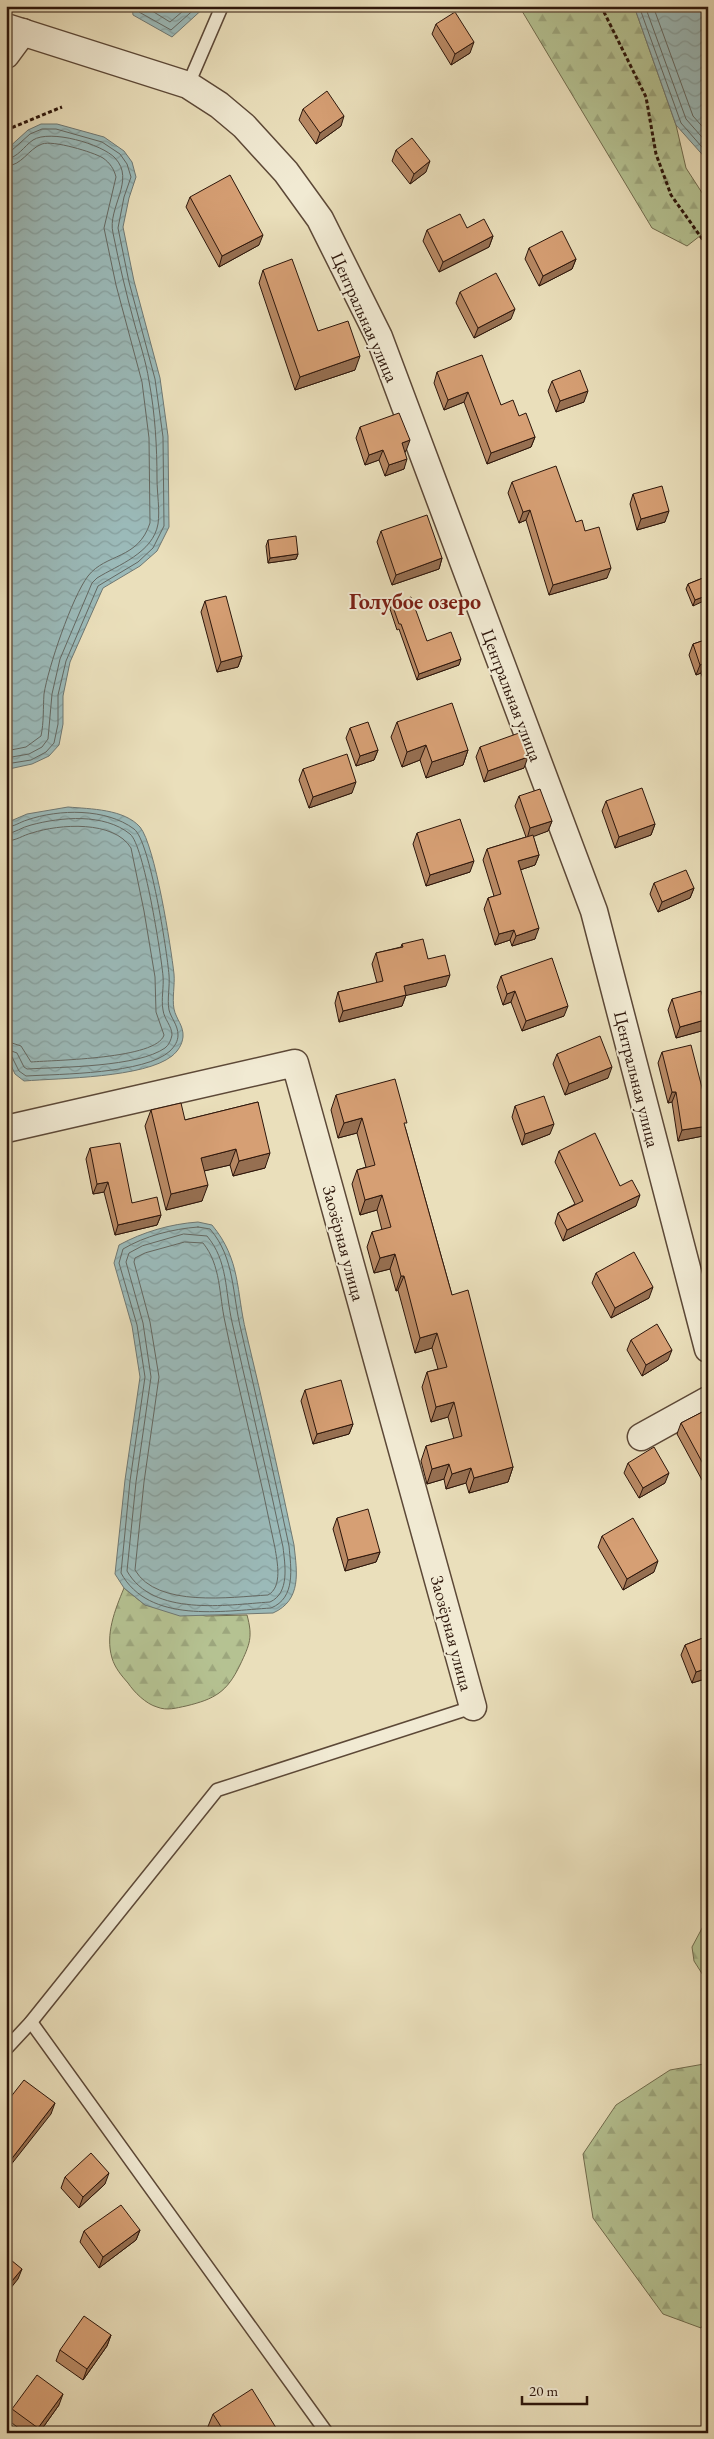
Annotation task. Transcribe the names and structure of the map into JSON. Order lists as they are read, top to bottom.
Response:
{
  "streets": {
    "street": ["Центральная улица", "Заозёрная улица"]
  },
  "districts": ["Голубое озеро"],
  "scale_bar": "20 m"
}
